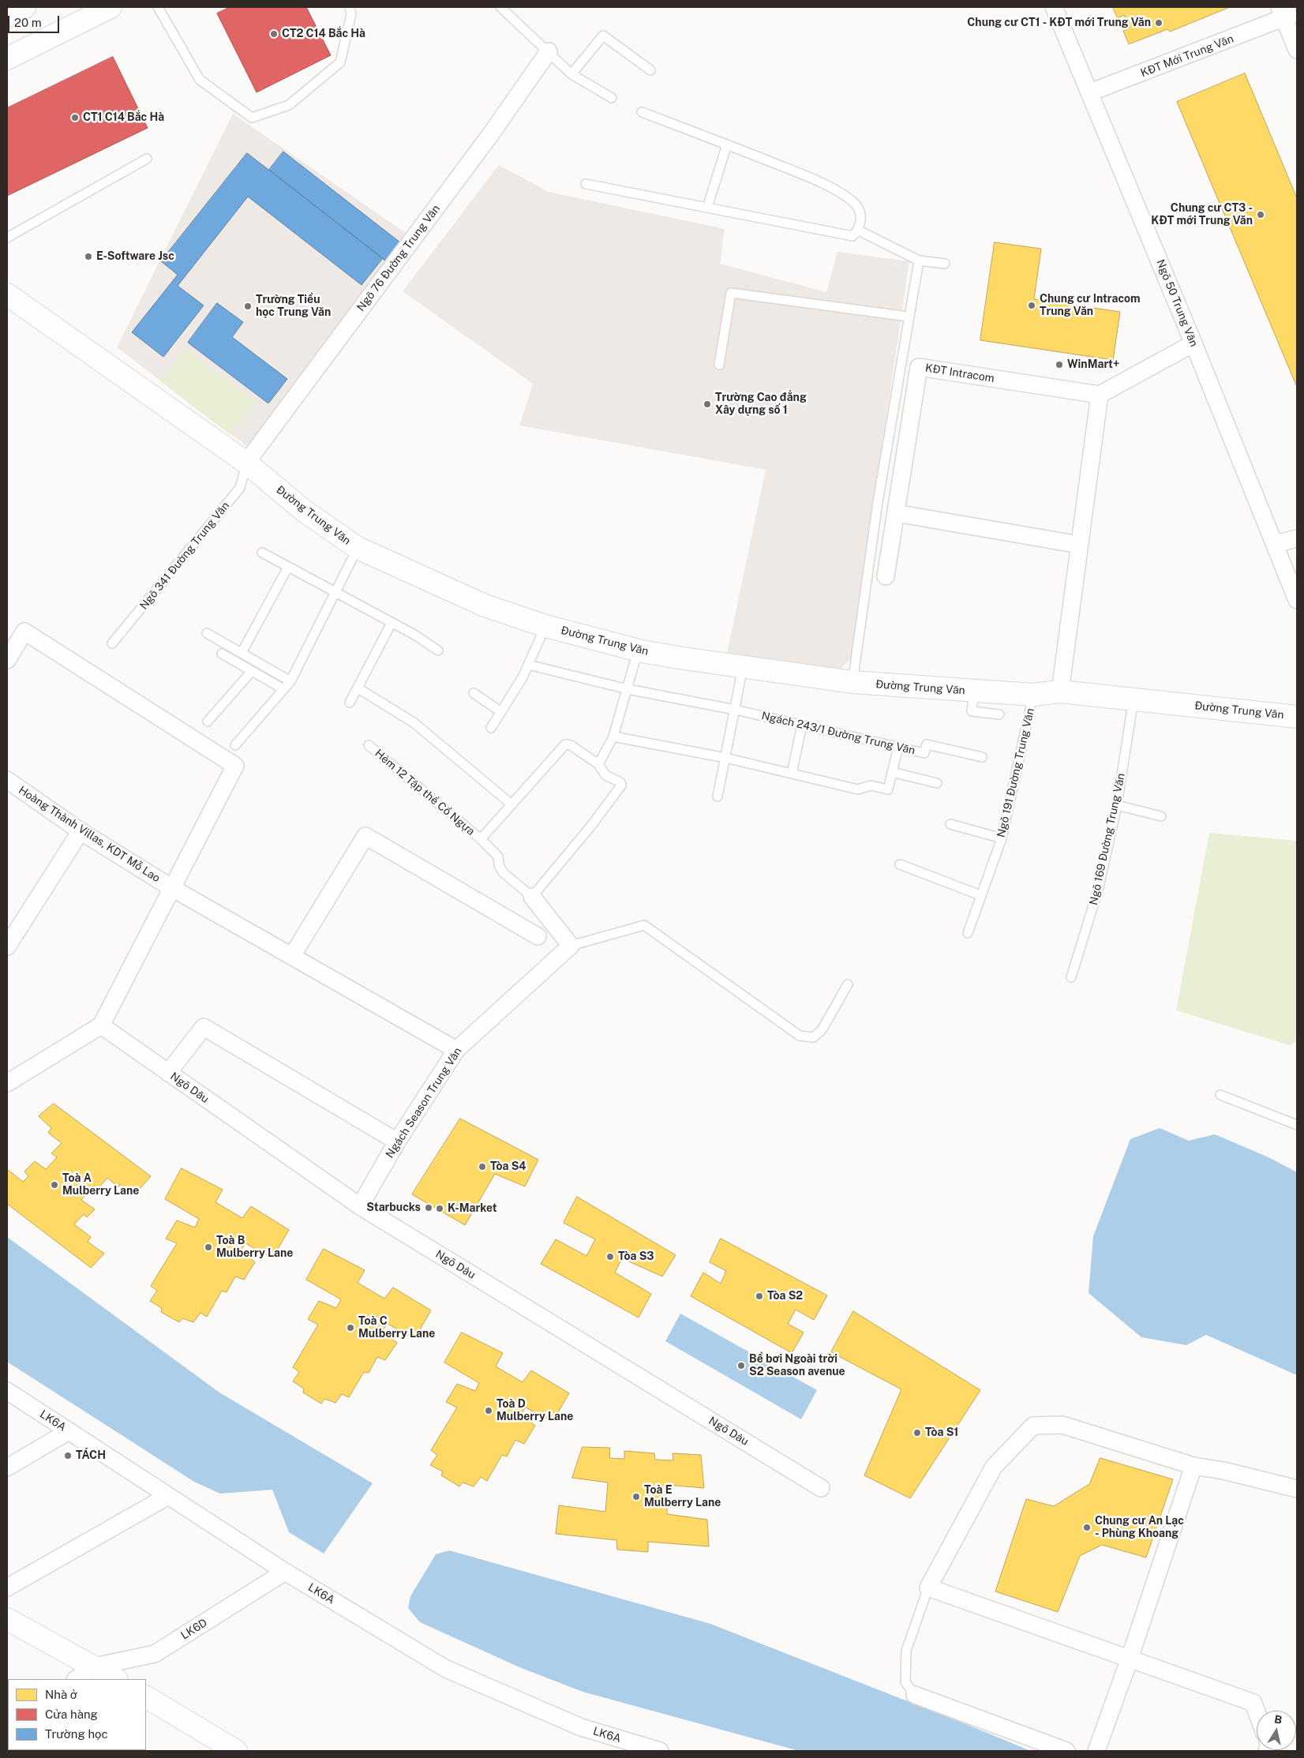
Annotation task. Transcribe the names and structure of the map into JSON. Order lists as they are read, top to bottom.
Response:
{
  "streets": {
    "street": [
      "KĐT Mới Trung Văn",
      "Ngõ 76 Đường Trung Văn",
      "Ngõ 50 Trung Văn",
      "KĐT Intracom",
      "Đường Trung Văn",
      "Hoàng Thành Villas, KDT Mỗ Lao",
      "Ngõ Dâu",
      "Ngách Season Trung Văn",
      "LK6A",
      "LK6D"
    ],
    "lane": [
      "Ngõ 341 Đường Trung Văn",
      "Ngách 243/1 Đường Trung Văn",
      "Ngõ 191 Đường Trung Văn",
      "Hẻm 12 Tập thể Cổ Ngựa",
      "Ngõ 169 Đường Trung Văn"
    ]
  },
  "crossings": [
    ["KĐT Mới Trung Văn", "Ngõ 50 Trung Văn"],
    ["Ngõ 76 Đường Trung Văn", "Đường Trung Văn"],
    ["Ngõ 76 Đường Trung Văn", "Ngõ 341 Đường Trung Văn"],
    ["Đường Trung Văn", "Ngõ 341 Đường Trung Văn"],
    ["Đường Trung Văn", "Ngõ 191 Đường Trung Văn"],
    ["Đường Trung Văn", "Ngõ 169 Đường Trung Văn"],
    ["Hoàng Thành Villas, KDT Mỗ Lao", "Ngách Season Trung Văn"],
    ["Ngõ Dâu", "Ngách Season Trung Văn"],
    ["LK6A", "LK6D"]
  ],
  "places": [
    "Chung cư CT1 - KĐT mới Trung Văn",
    "CT2 C14 Bắc Hà",
    "CT1 C14 Bắc Hà",
    "Chung cư CT3 - KĐT mới Trung Văn",
    "E-Software Jsc",
    "Chung cư Intracom Trung Văn",
    "Trường Tiểu học Trung Văn",
    "WinMart+",
    "Trường Cao đẳng Xây dựng số 1",
    "Tòa S4",
    "Toà A Mulberry Lane",
    "Starbucks",
    "K-Market",
    "Toà B Mulberry Lane",
    "Tòa S3",
    "Tòa S2",
    "Toà C Mulberry Lane",
    "Bể bơi Ngoài trời S2 Season avenue",
    "Toà D Mulberry Lane",
    "Tòa S1",
    "TÁCH",
    "Toà E Mulberry Lane",
    "Chung cư An Lạc - Phùng Khoang"
  ],
  "legend": ["Nhà ở", "Cửa hàng", "Trường học"],
  "scale_bar": "20 m",
  "north": "top"
}
